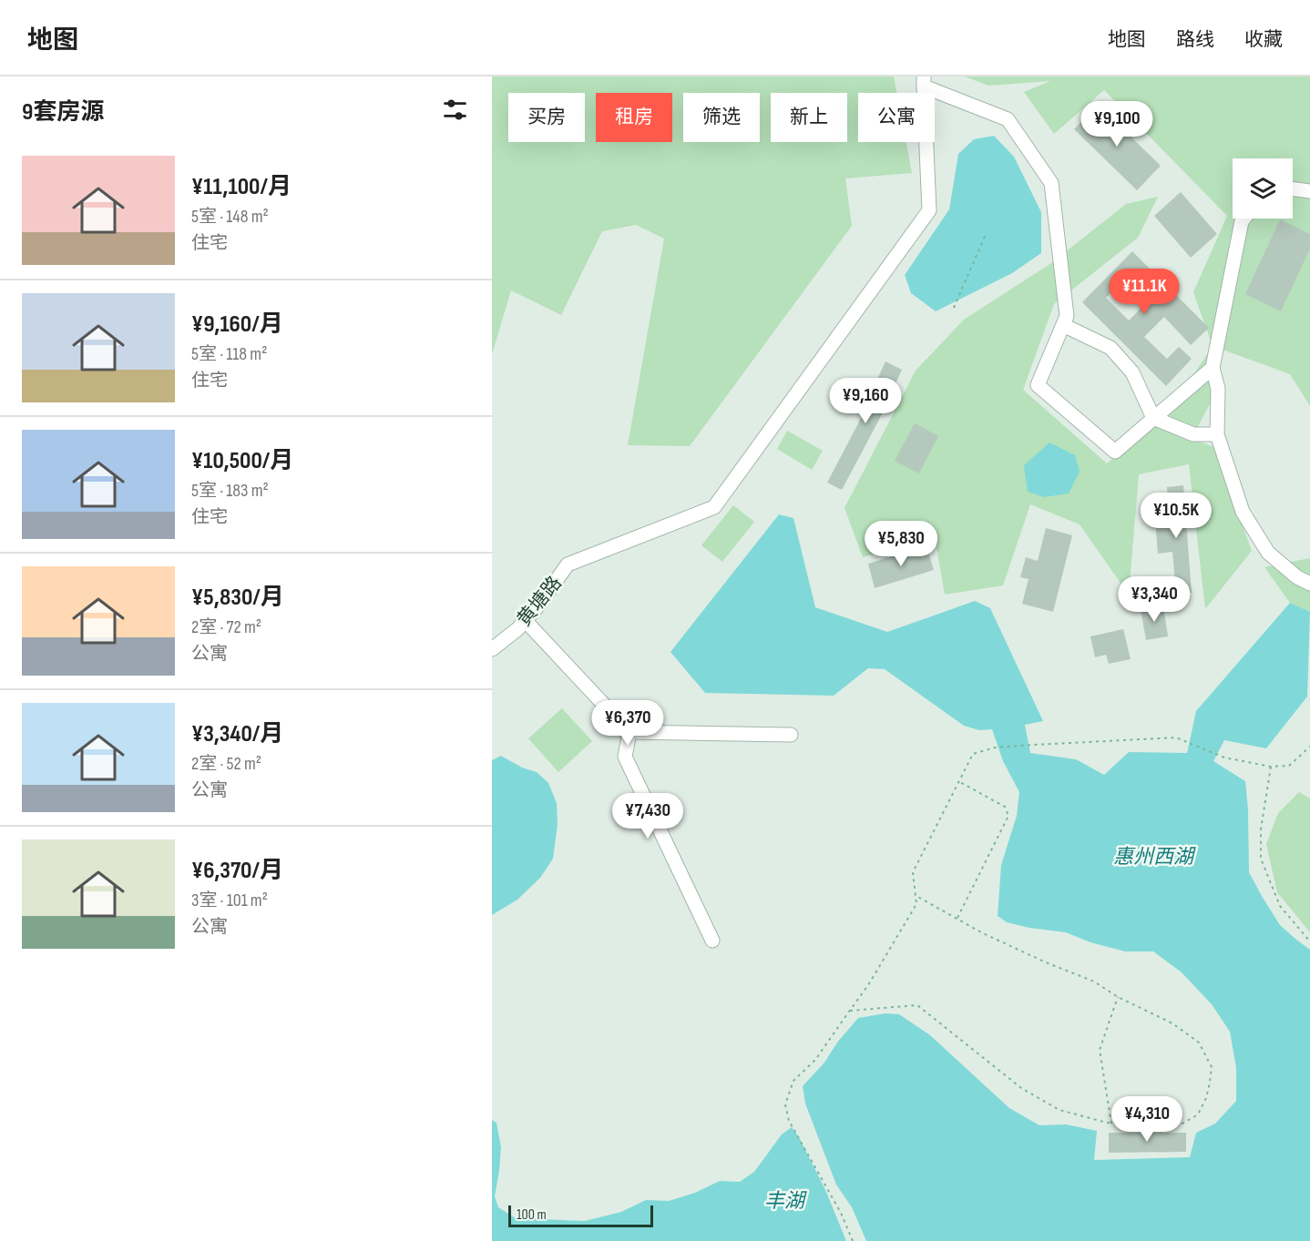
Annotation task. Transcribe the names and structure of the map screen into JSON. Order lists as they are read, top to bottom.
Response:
{
  "streets": {
    "street": ["黄塘路"]
  },
  "water": ["惠州西湖", "丰湖"],
  "scale_bar": "100 m",
  "page": {
    "header": "地图",
    "nav": ["地图", "路线", "收藏"],
    "heading": "9套房源",
    "chip": [
      "买房",
      "租房",
      "筛选",
      "新上",
      "公寓"
    ],
    "price": [
      "¥9,100",
      "¥11.1K",
      "¥9,160",
      "¥10.5K",
      "¥5,830",
      "¥3,340",
      "¥6,370",
      "¥7,430",
      "¥4,310"
    ],
    "list": [
      {
        "name": "¥11,100/月",
        "note": "5室 · 148 m² · 住宅"
      },
      {
        "name": "¥9,160/月",
        "note": "5室 · 118 m² · 住宅"
      },
      {
        "name": "¥10,500/月",
        "note": "5室 · 183 m² · 住宅"
      },
      {
        "name": "¥5,830/月",
        "note": "2室 · 72 m² · 公寓"
      },
      {
        "name": "¥3,340/月",
        "note": "2室 · 52 m² · 公寓"
      },
      {
        "name": "¥6,370/月",
        "note": "3室 · 101 m² · 公寓"
      }
    ],
    "scale": "100 m"
  }
}
